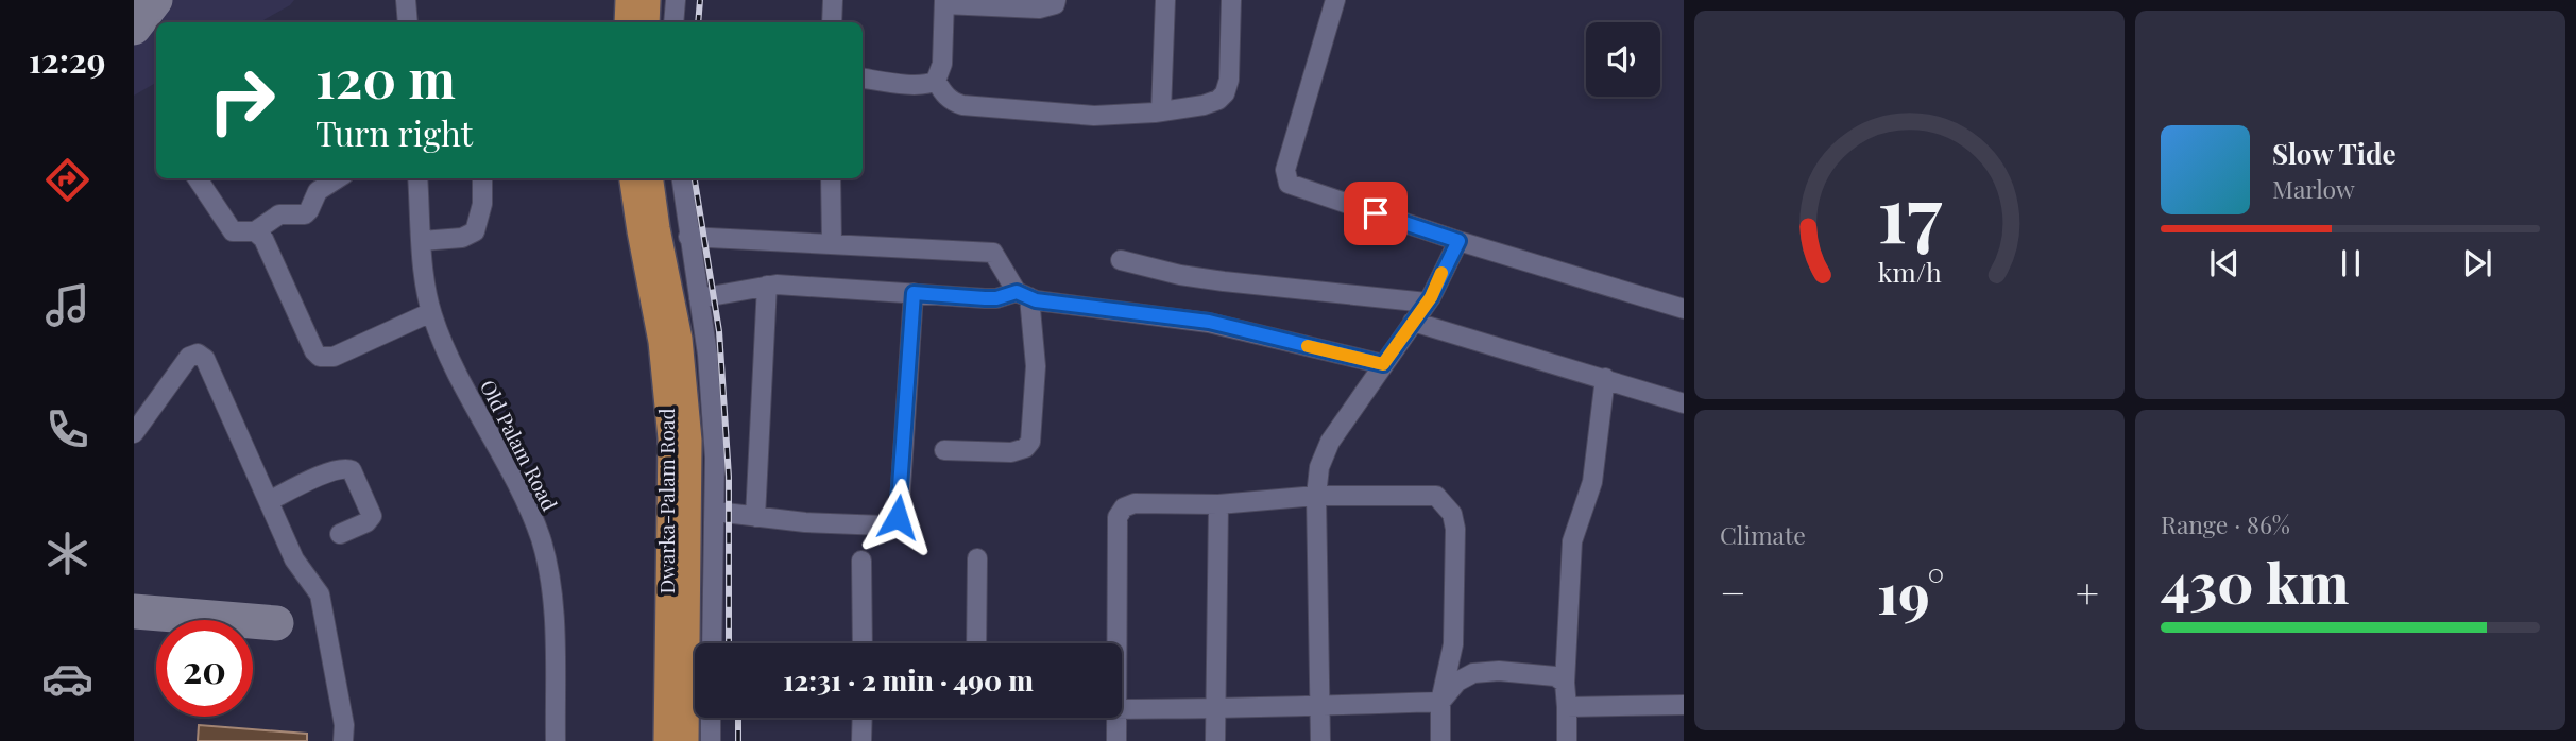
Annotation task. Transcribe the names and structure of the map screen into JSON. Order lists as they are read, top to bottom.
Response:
{
  "streets": {
    "main road": ["Dwarka-Palam Road"],
    "street": ["Old Palam Road"]
  },
  "page": {
    "tabs": "12:29",
    "turn": ["120 m", "Turn right"],
    "song": ["Slow Tide", "Marlow"],
    "tile": [
      "Climate",
      ["Range · 86%", "430 km"]
    ],
    "heat": ["−", "19°", "+"],
    "limit": "20",
    "trip": "12:31 · 2 min · 490 m",
    "gauge": ["17", "km/h"]
  }
}
